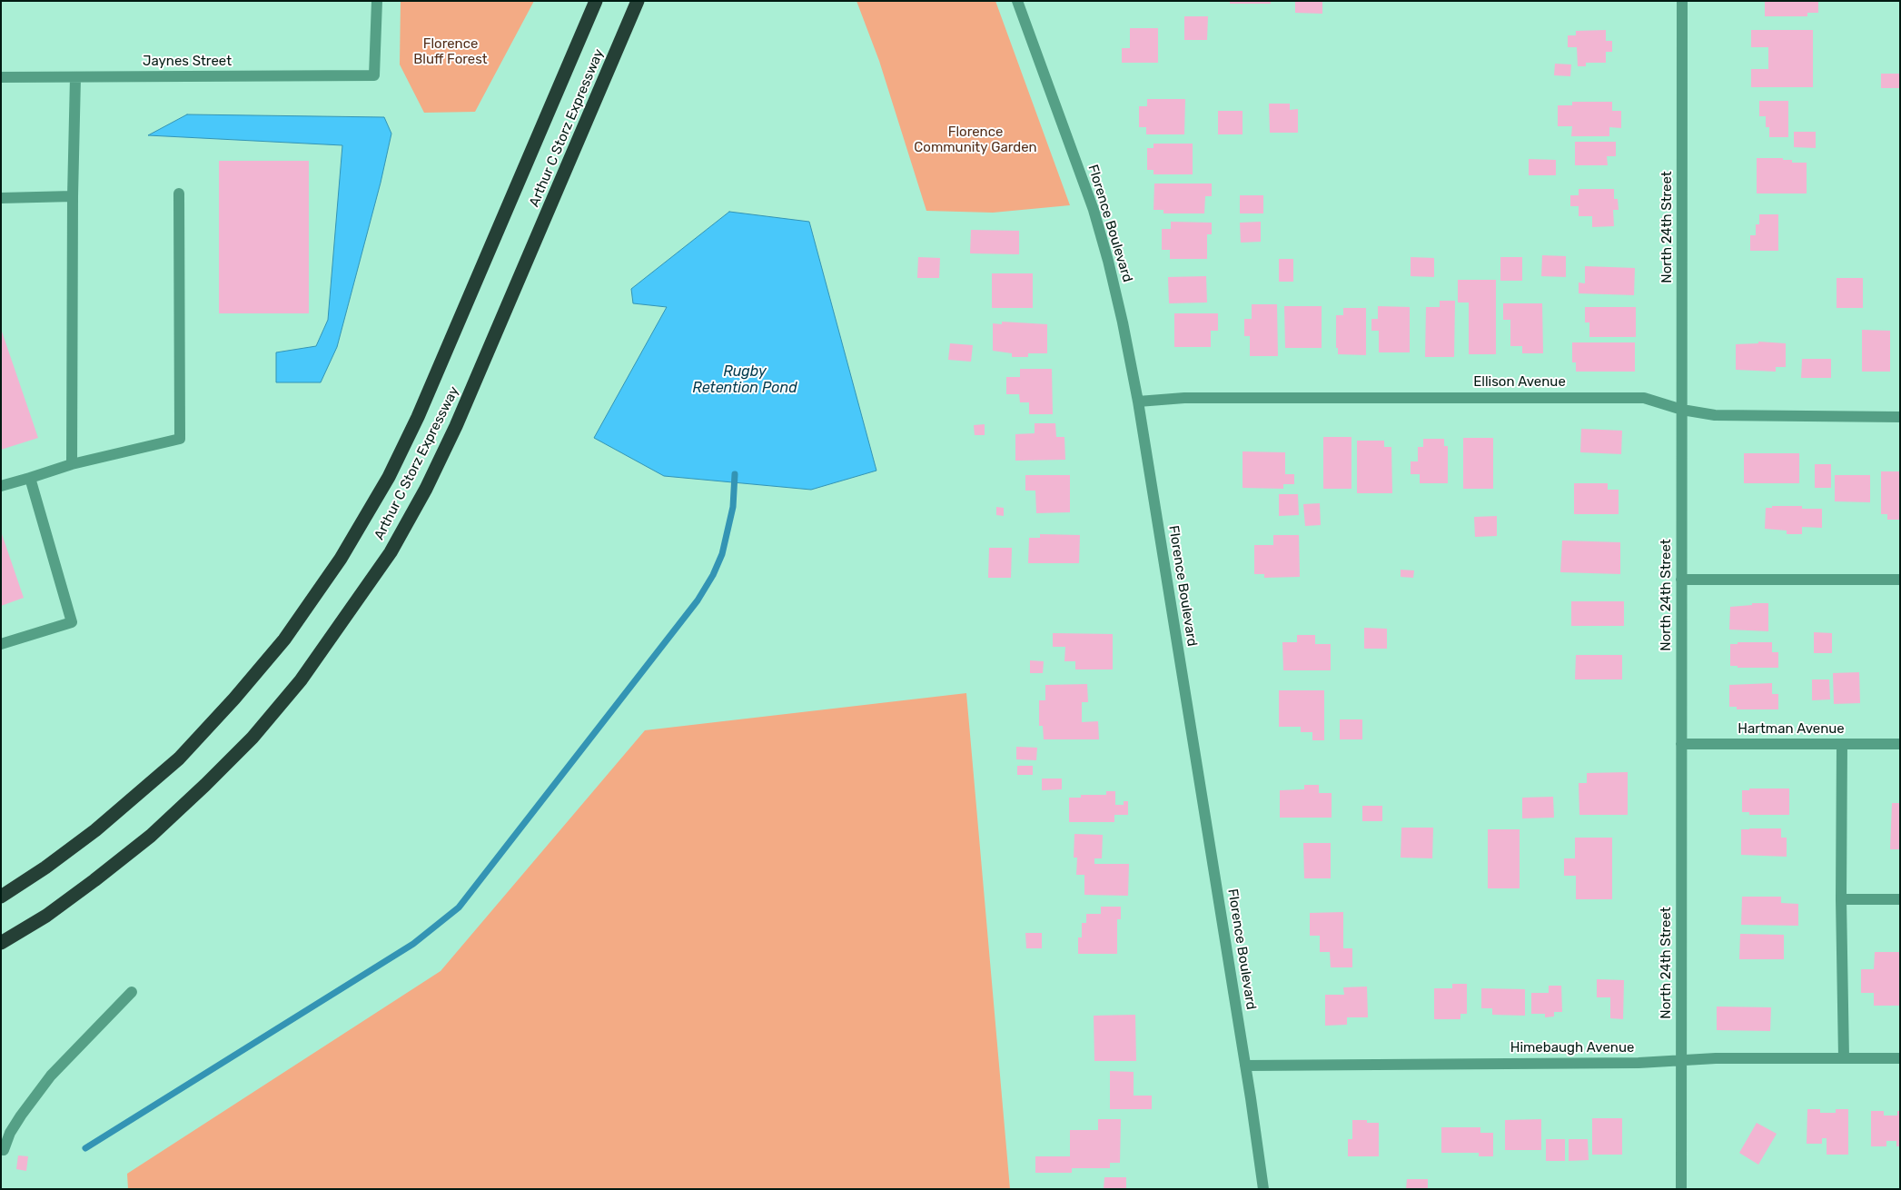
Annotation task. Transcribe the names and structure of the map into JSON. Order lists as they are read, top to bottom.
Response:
{
  "streets": {
    "highway": ["Arthur C Storz Expressway"],
    "street": [
      "Jaynes Street",
      "Florence Boulevard",
      "North 24th Street",
      "Ellison Avenue",
      "Hartman Avenue",
      "Himebaugh Avenue"
    ]
  },
  "crossings": [
    ["Florence Boulevard", "Ellison Avenue"],
    ["Florence Boulevard", "Himebaugh Avenue"],
    ["North 24th Street", "Ellison Avenue"],
    ["North 24th Street", "Hartman Avenue"],
    ["North 24th Street", "Himebaugh Avenue"]
  ],
  "water": ["Rugby Retention Pond"],
  "parks": ["Florence Bluff Forest", "Florence Community Garden"]
}
